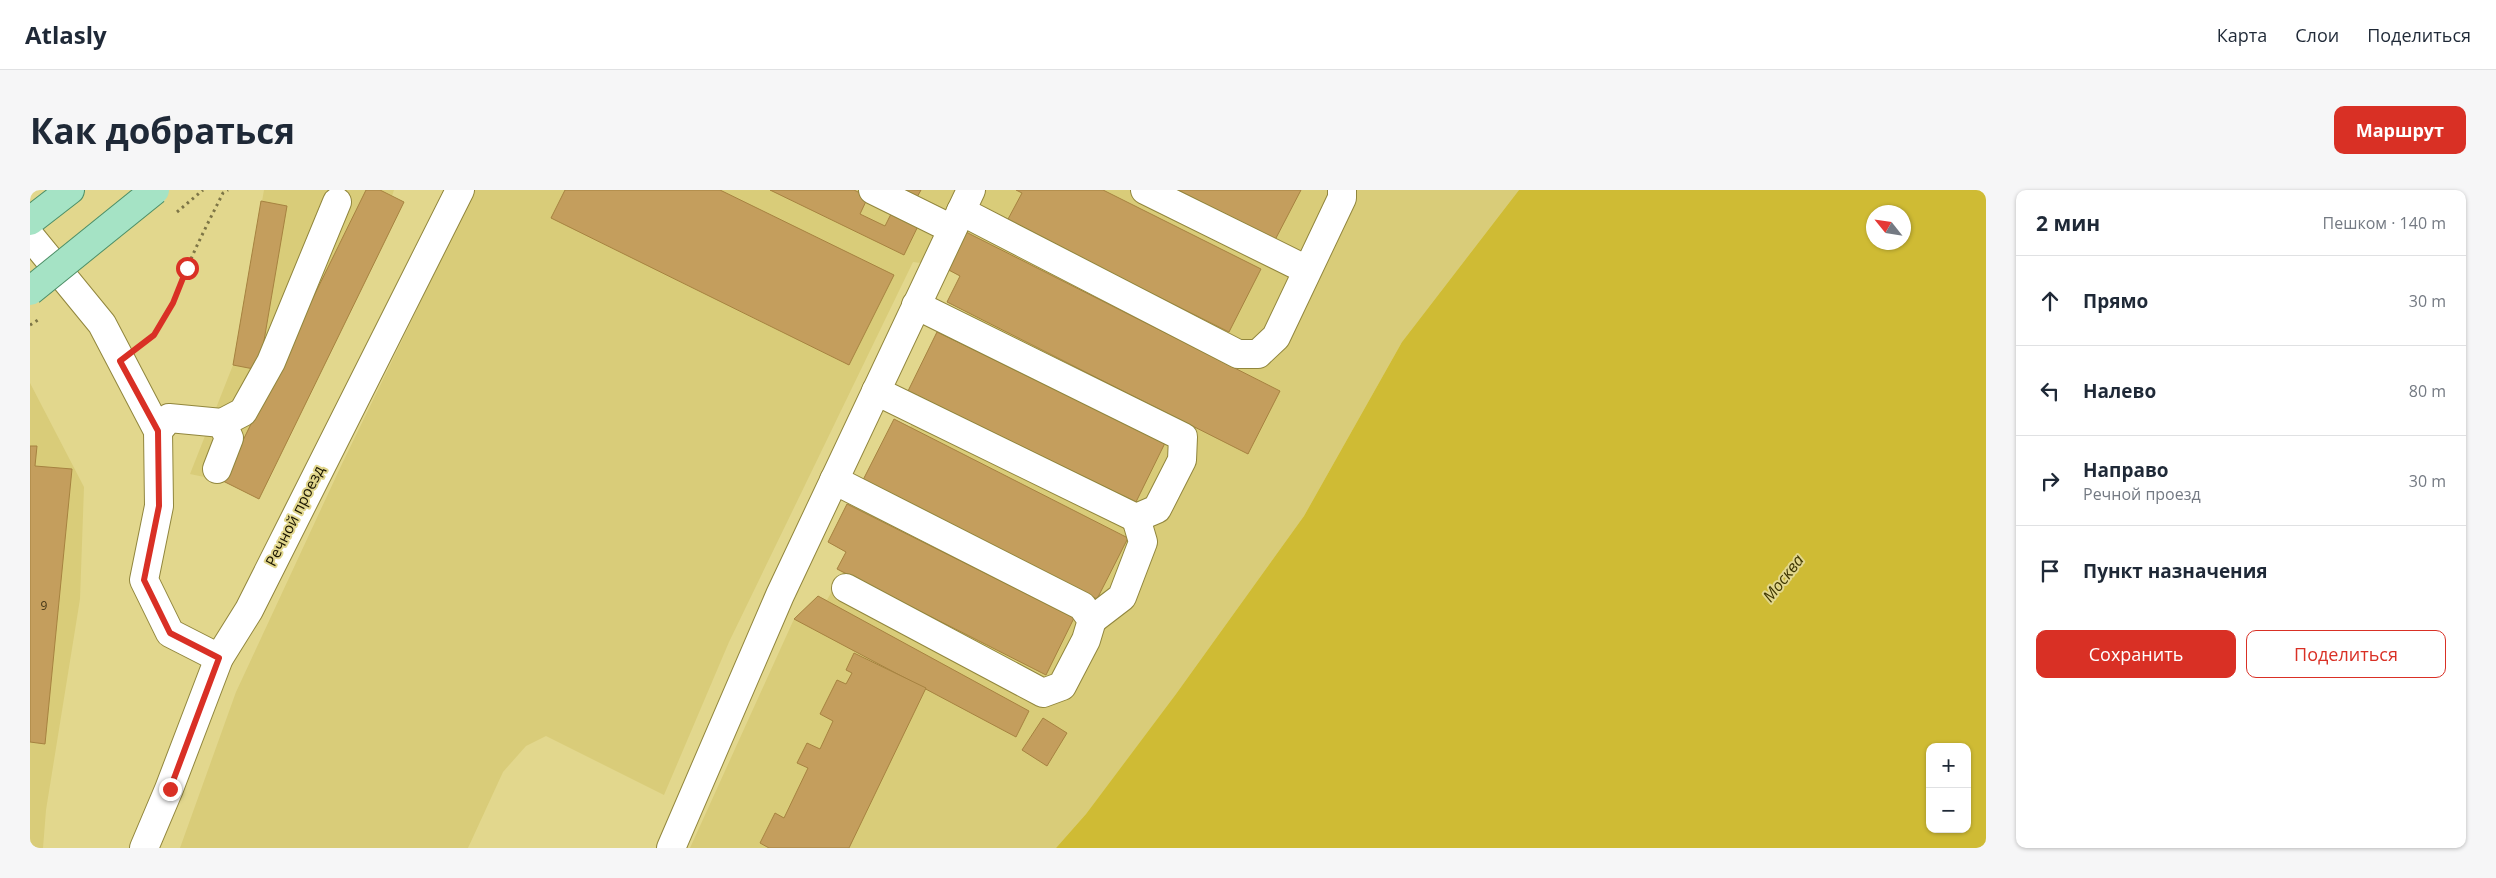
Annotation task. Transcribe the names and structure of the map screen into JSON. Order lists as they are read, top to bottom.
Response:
{
  "streets": {
    "street": ["Речной проезд"]
  },
  "water": ["Москва"],
  "house_numbers": ["9"],
  "north": "top left",
  "page": {
    "header": "Atlasly",
    "nav": ["Карта", "Слои", "Поделиться"],
    "buttons": [
      "Маршрут",
      ["Сохранить", "Поделиться"]
    ],
    "title": "Как добраться",
    "heading": ["2 мин", "Пешком · 140 m"],
    "list": [
      ["Прямо", "30 m"],
      ["Налево", "80 m"],
      ["Направо", "Речной проезд", "30 m"],
      "Пункт назначения"
    ],
    "map_buttons": ["+", "−"]
  }
}
